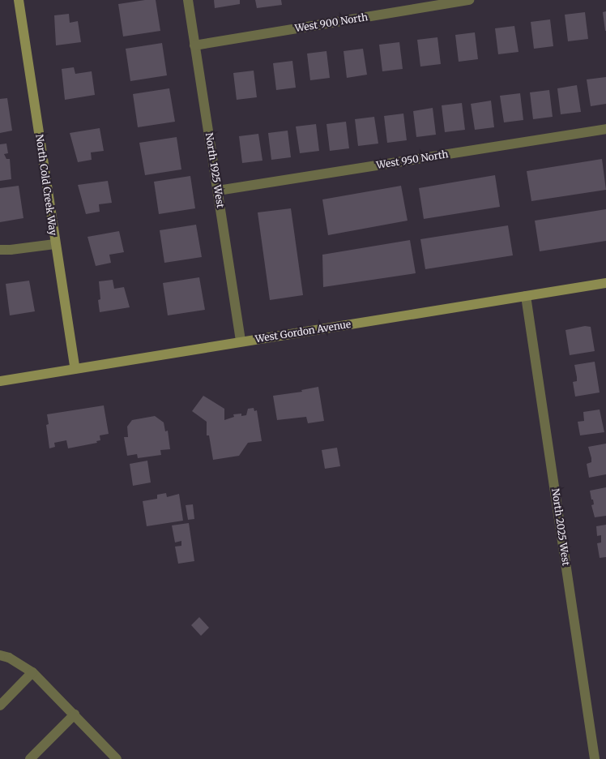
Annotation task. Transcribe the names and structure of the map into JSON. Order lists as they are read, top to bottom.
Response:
{
  "streets": {
    "main road": ["North Cold Creek Way", "West Gordon Avenue"],
    "street": [
      "West 900 North",
      "West 950 North",
      "North 1925 West",
      "North 2025 West"
    ]
  },
  "crossings": [
    ["West 900 North", "North 1925 West"],
    ["West 950 North", "North 1925 West"],
    ["North 1925 West", "West Gordon Avenue"],
    ["North Cold Creek Way", "West Gordon Avenue"],
    ["West Gordon Avenue", "North 2025 West"]
  ]
}
